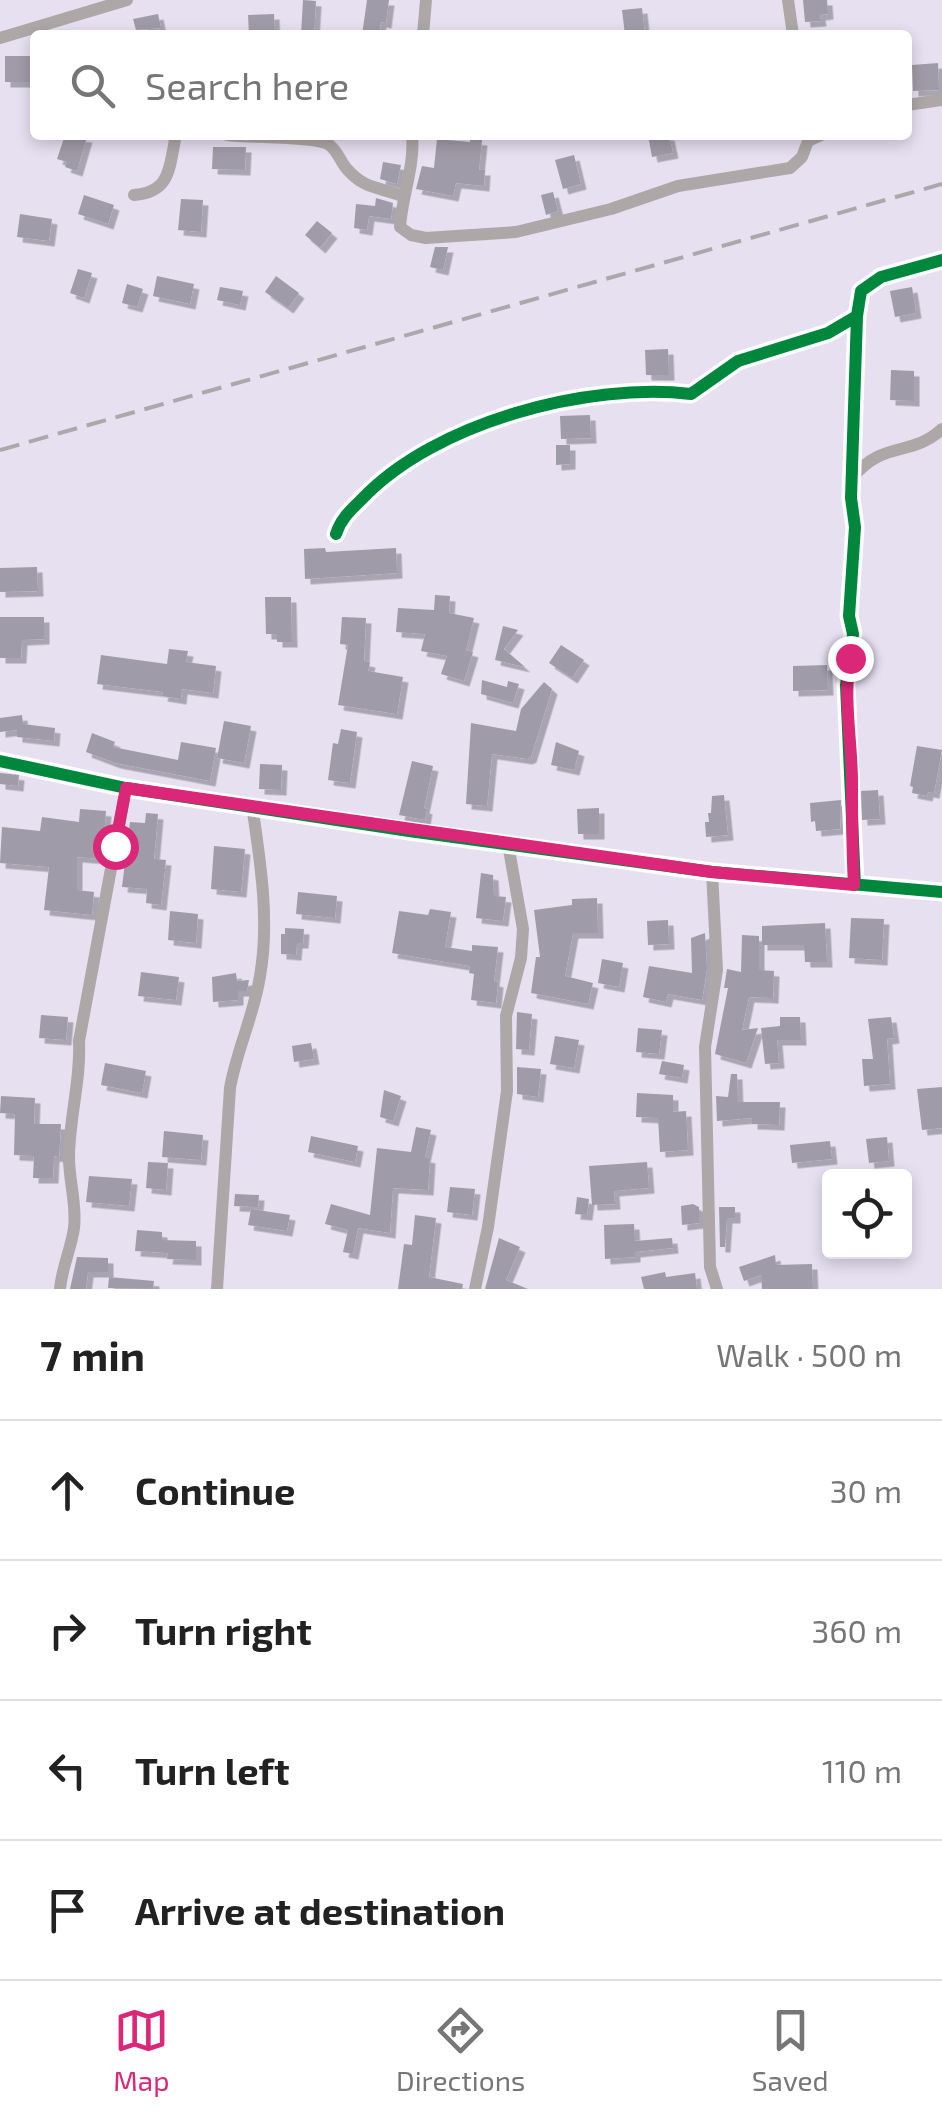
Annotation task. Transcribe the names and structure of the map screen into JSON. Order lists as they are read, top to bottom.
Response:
{
  "page": {
    "search": "Search here",
    "heading": ["7 min", "Walk · 500 m"],
    "list": [
      ["Continue", "30 m"],
      ["Turn right", "360 m"],
      ["Turn left", "110 m"],
      "Arrive at destination"
    ],
    "nav": ["Map", "Directions", "Saved"]
  }
}
